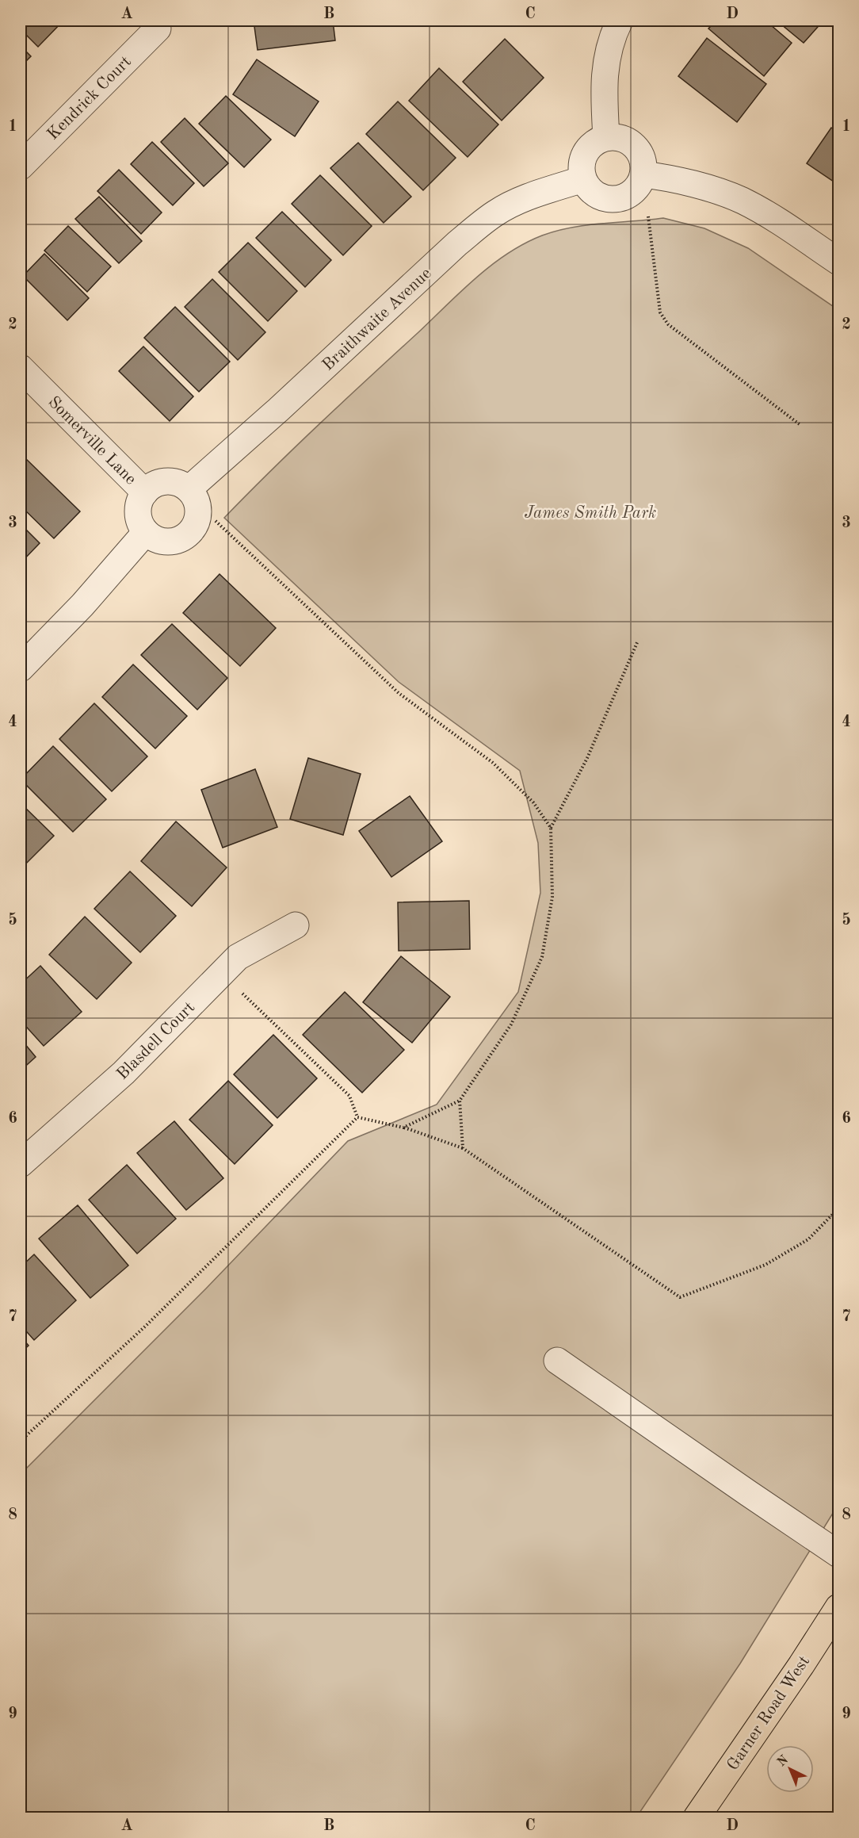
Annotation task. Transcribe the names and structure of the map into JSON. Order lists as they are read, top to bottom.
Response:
{
  "streets": {
    "main road": ["Garner Road West"],
    "street": [
      "Kendrick Court",
      "Braithwaite Avenue",
      "Somerville Lane",
      "Blasdell Court"
    ]
  },
  "crossings": [
    ["Braithwaite Avenue", "Somerville Lane"]
  ],
  "parks": ["James Smith Park"],
  "north": "top left",
  "grid": {
    "columns": [
      "A",
      "B",
      "C",
      "D"
    ],
    "rows": [
      "1",
      "2",
      "3",
      "4",
      "5",
      "6",
      "7",
      "8",
      "9"
    ]
  }
}
